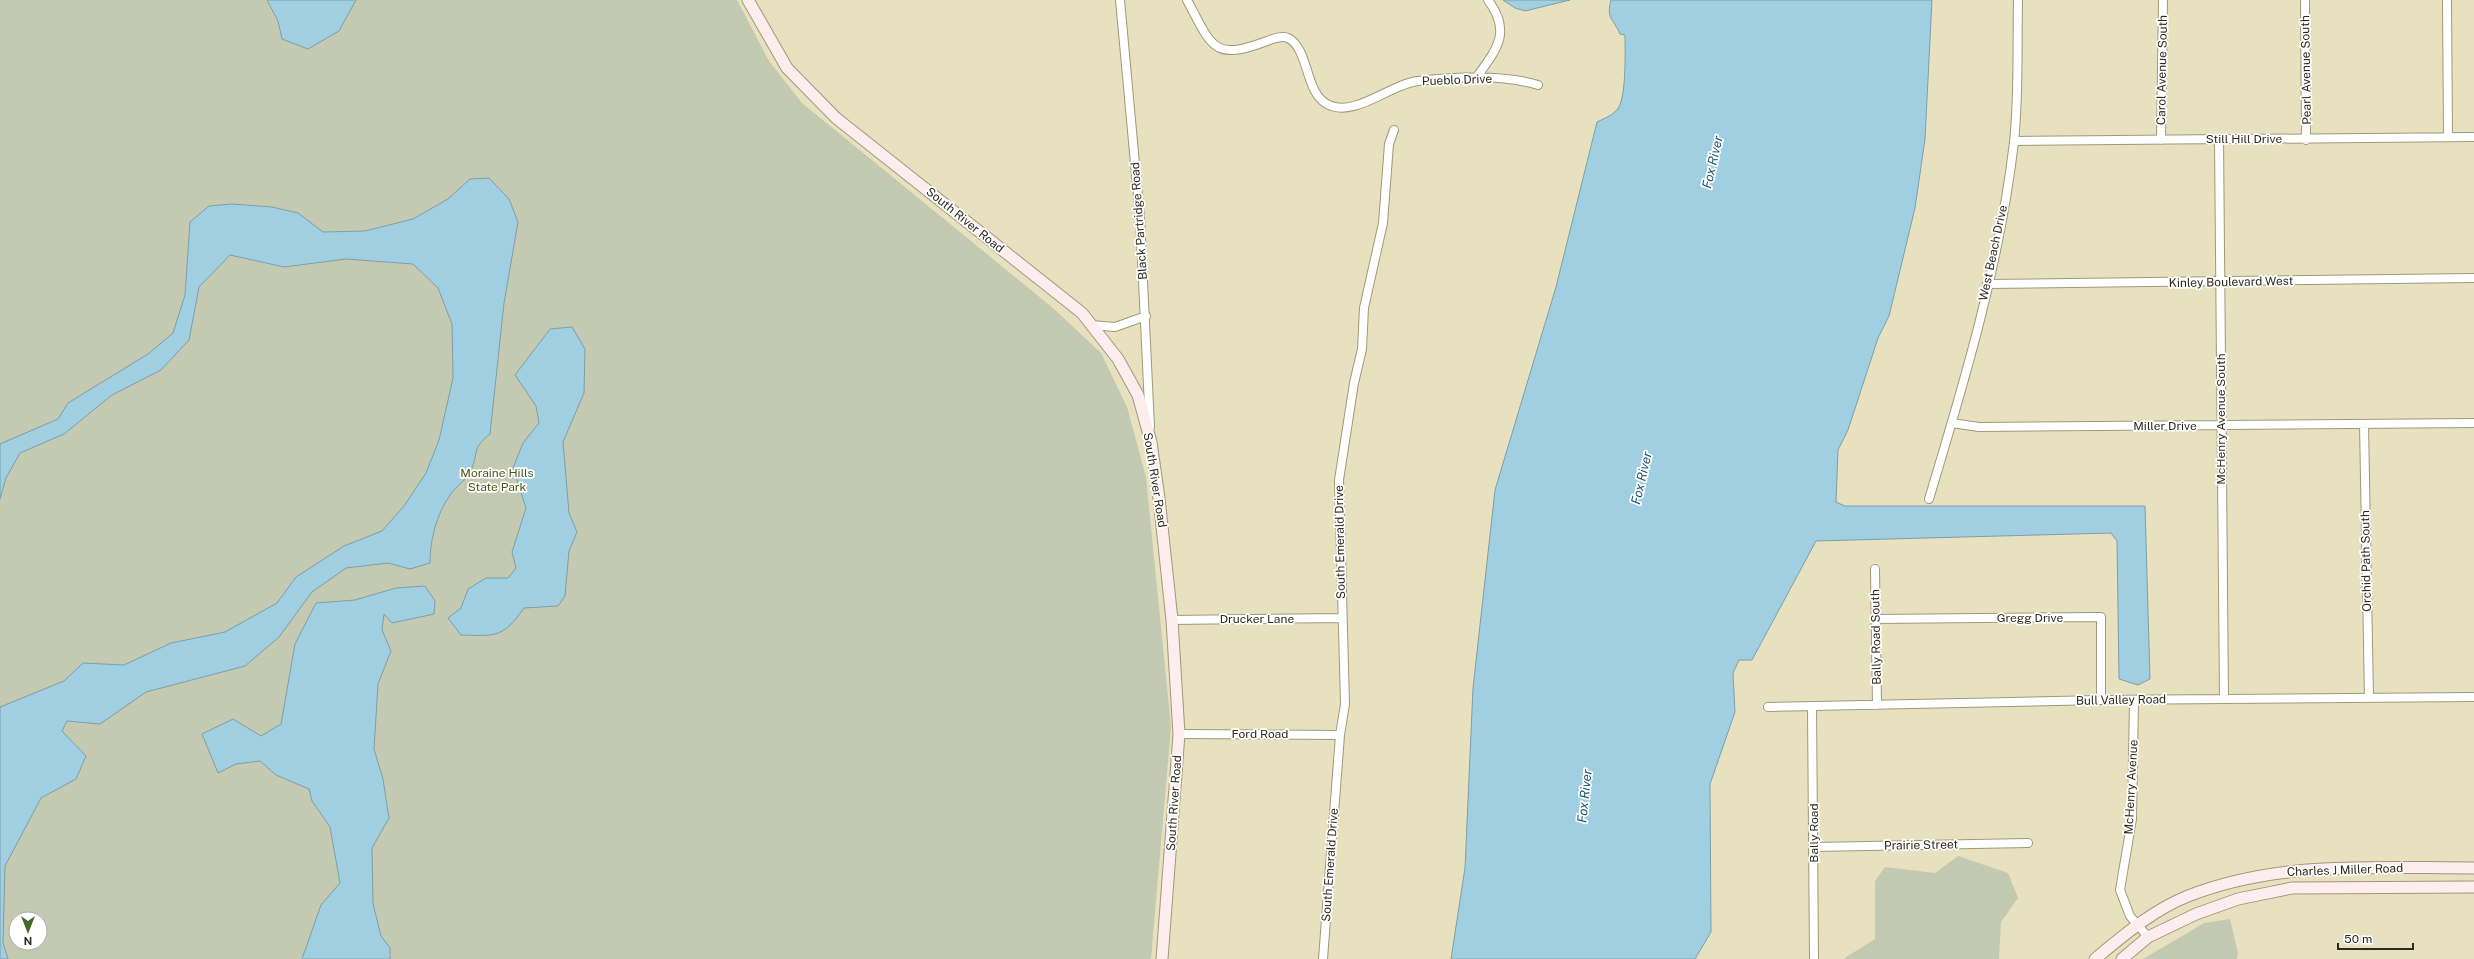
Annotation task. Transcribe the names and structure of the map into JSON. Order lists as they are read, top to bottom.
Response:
{
  "streets": {
    "street": [
      "Carol Avenue South",
      "Pearl Avenue South",
      "Pueblo Drive",
      "Still Hill Drive",
      "South River Road",
      "Black Partridge Road",
      "West Beach Drive",
      "Kinley Boulevard West",
      "McHenry Avenue South",
      "Miller Drive",
      "South Emerald Drive",
      "Orchid Path South",
      "Gregg Drive",
      "Drucker Lane",
      "Bally Road South",
      "Bull Valley Road",
      "Ford Road",
      "McHenry Avenue",
      "Bally Road",
      "Prairie Street",
      "Charles J Miller Road"
    ]
  },
  "crossings": [
    ["Carol Avenue South", "Still Hill Drive"],
    ["Pearl Avenue South", "Still Hill Drive"],
    ["Still Hill Drive", "West Beach Drive"],
    ["Still Hill Drive", "McHenry Avenue South"],
    ["South River Road", "Black Partridge Road"],
    ["South River Road", "Drucker Lane"],
    ["South River Road", "Ford Road"],
    ["West Beach Drive", "Kinley Boulevard West"],
    ["West Beach Drive", "Miller Drive"],
    ["Kinley Boulevard West", "McHenry Avenue South"],
    ["McHenry Avenue South", "Miller Drive"],
    ["McHenry Avenue South", "Bull Valley Road"],
    ["Miller Drive", "Orchid Path South"],
    ["South Emerald Drive", "Drucker Lane"],
    ["South Emerald Drive", "Ford Road"],
    ["Orchid Path South", "Bull Valley Road"],
    ["Gregg Drive", "Bally Road South"],
    ["Gregg Drive", "Bull Valley Road"],
    ["Bally Road South", "Bull Valley Road"],
    ["Bull Valley Road", "McHenry Avenue"],
    ["Bull Valley Road", "Bally Road"],
    ["McHenry Avenue", "Charles J Miller Road"],
    ["Bally Road", "Prairie Street"]
  ],
  "water": ["Fox River"],
  "parks": ["Moraine Hills State Park"],
  "scale_bar": "50 m",
  "north": "bottom"
}
